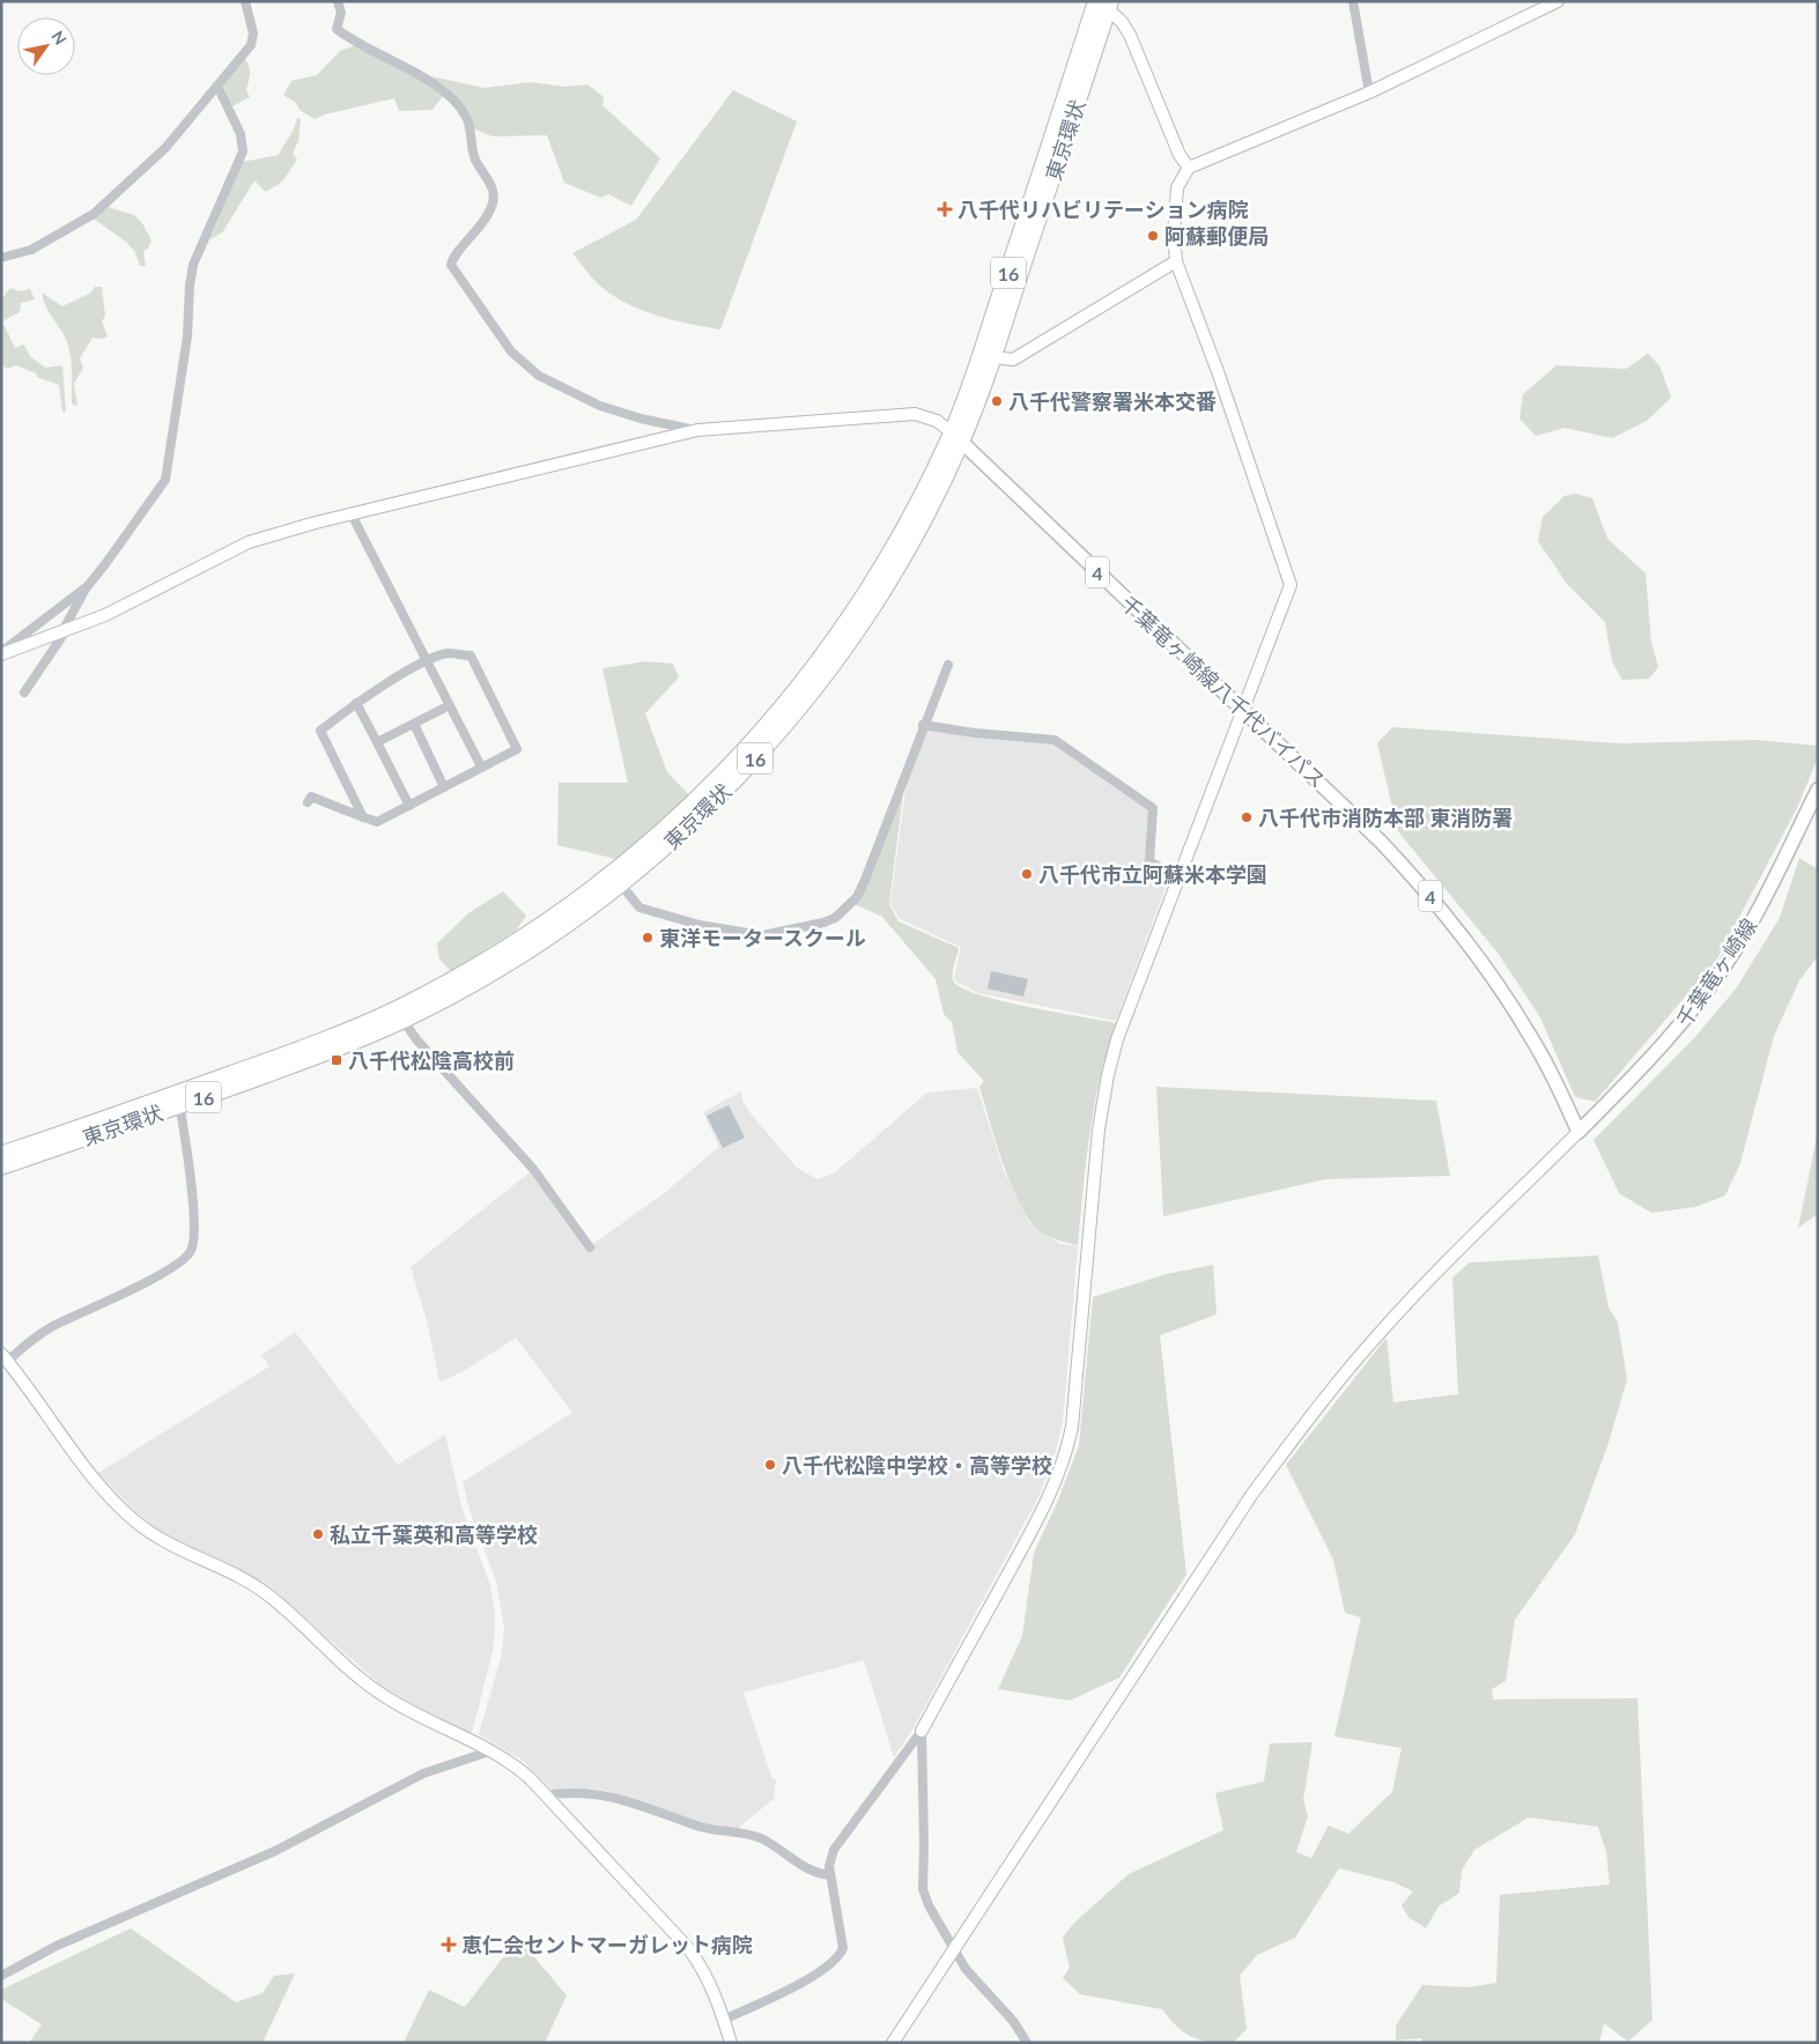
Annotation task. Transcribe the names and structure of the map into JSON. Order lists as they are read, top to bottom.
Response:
{
  "streets": {
    "highway": ["東京環状", "16"],
    "main road": ["4", "千葉竜ヶ崎線八千代バイパス", "千葉竜ヶ崎線"]
  },
  "crossings": [
    ["東京環状", "千葉竜ヶ崎線八千代バイパス"],
    ["千葉竜ヶ崎線八千代バイパス", "千葉竜ヶ崎線"]
  ],
  "places": {
    "health": ["八千代リハビリテーション病院", "恵仁会セントマーガレット病院"],
    "other": [
      "阿蘇郵便局",
      "八千代警察署米本交番",
      "八千代市消防本部 東消防署",
      "八千代市立阿蘇米本学園",
      "東洋モータースクール",
      "八千代松陰中学校・高等学校",
      "私立千葉英和高等学校"
    ],
    "transit": ["八千代松陰高校前"]
  },
  "north": "top right"
}
